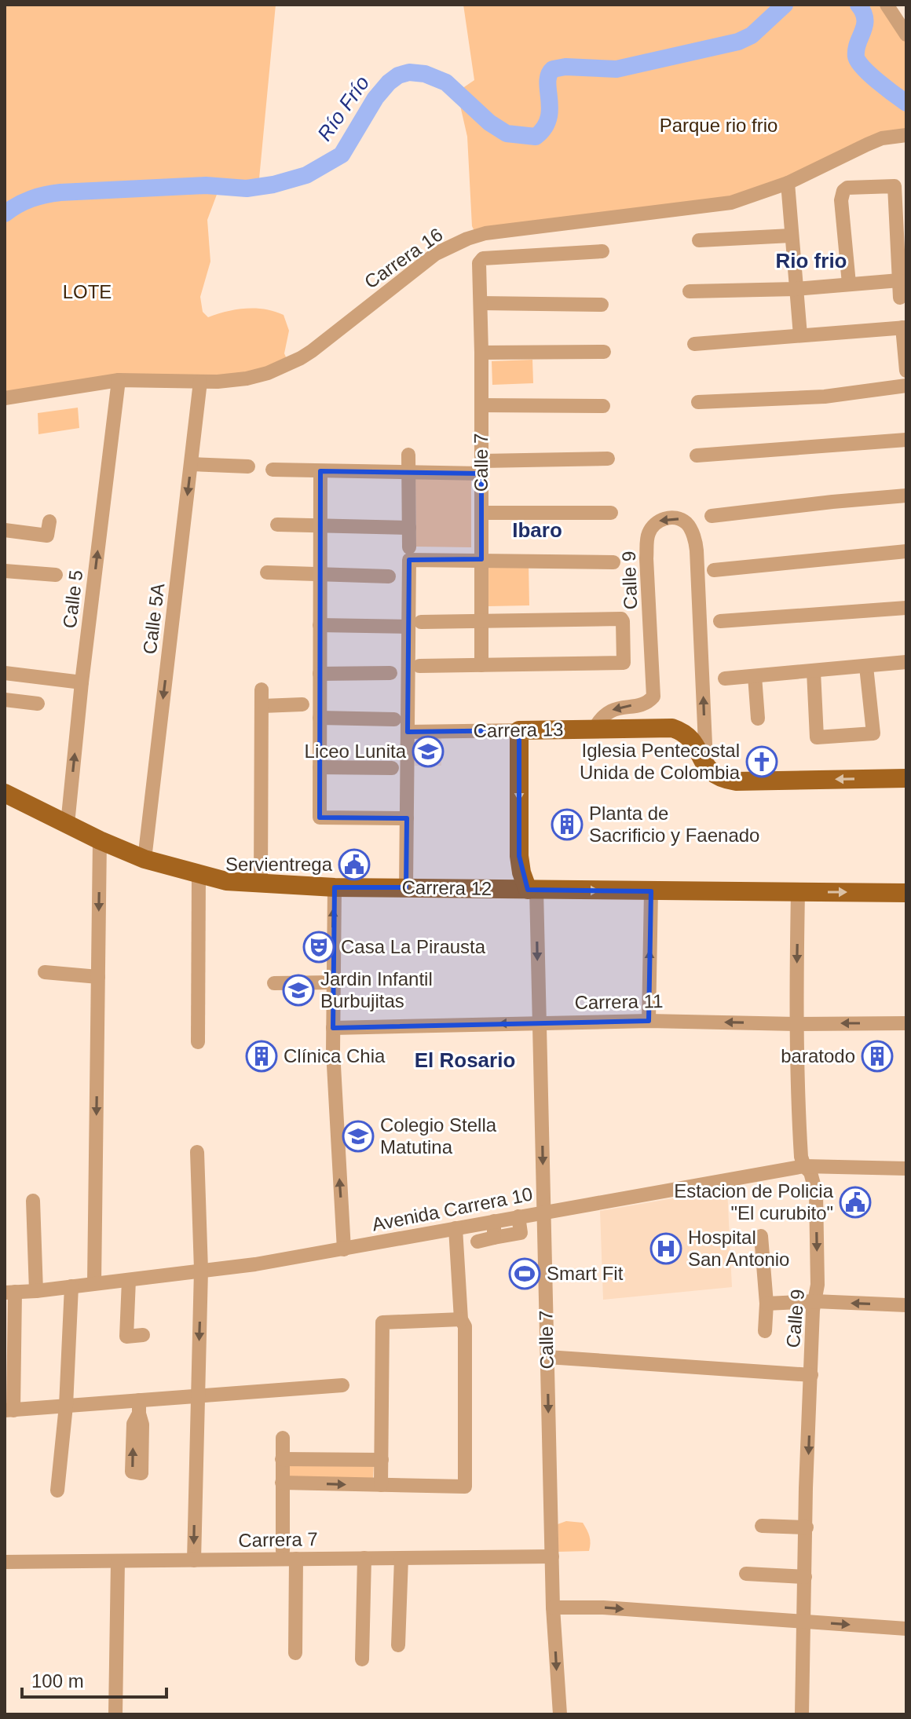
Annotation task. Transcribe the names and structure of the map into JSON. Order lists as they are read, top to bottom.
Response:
{
  "streets": {
    "main road": ["Calle 7", "Carrera 13", "Carrera 12"],
    "street": [
      "Carrera 16",
      "Calle 9",
      "Calle 5",
      "Calle 5A",
      "Carrera 11",
      "Avenida Carrera 10",
      "Carrera 7"
    ]
  },
  "crossings": [
    ["Carrera 16", "Calle 5"],
    ["Carrera 16", "Calle 5A"],
    ["Calle 7", "Carrera 13"],
    ["Calle 7", "Carrera 12"],
    ["Calle 7", "Carrera 11"],
    ["Calle 7", "Avenida Carrera 10"],
    ["Calle 7", "Carrera 7"],
    ["Calle 9", "Carrera 13"],
    ["Calle 9", "Carrera 12"],
    ["Calle 9", "Carrera 11"],
    ["Calle 9", "Avenida Carrera 10"],
    ["Calle 5", "Carrera 12"],
    ["Calle 5A", "Carrera 12"]
  ],
  "one_way": ["Calle 5", "Carrera 11"],
  "districts": ["Rio frio", "Ibaro", "El Rosario"],
  "water": ["Río Frío"],
  "parks": ["Parque rio frio", "LOTE"],
  "places": {
    "school or university": ["Liceo Lunita", "Jardin Infantil Burbujitas", "Colegio Stella Matutina"],
    "church": ["Iglesia Pentecostal Unida de Colombia"],
    "building": ["Planta de Sacrificio y Faenado", "Clínica Chia", "baratodo"],
    "public building": ["Servientrega", "Estacion de Policia \"El curubito\""],
    "theatre": ["Casa La Pirausta"],
    "hospital": ["Hospital San Antonio"],
    "sports": ["Smart Fit"]
  },
  "scale_bar": "100 m"
}
